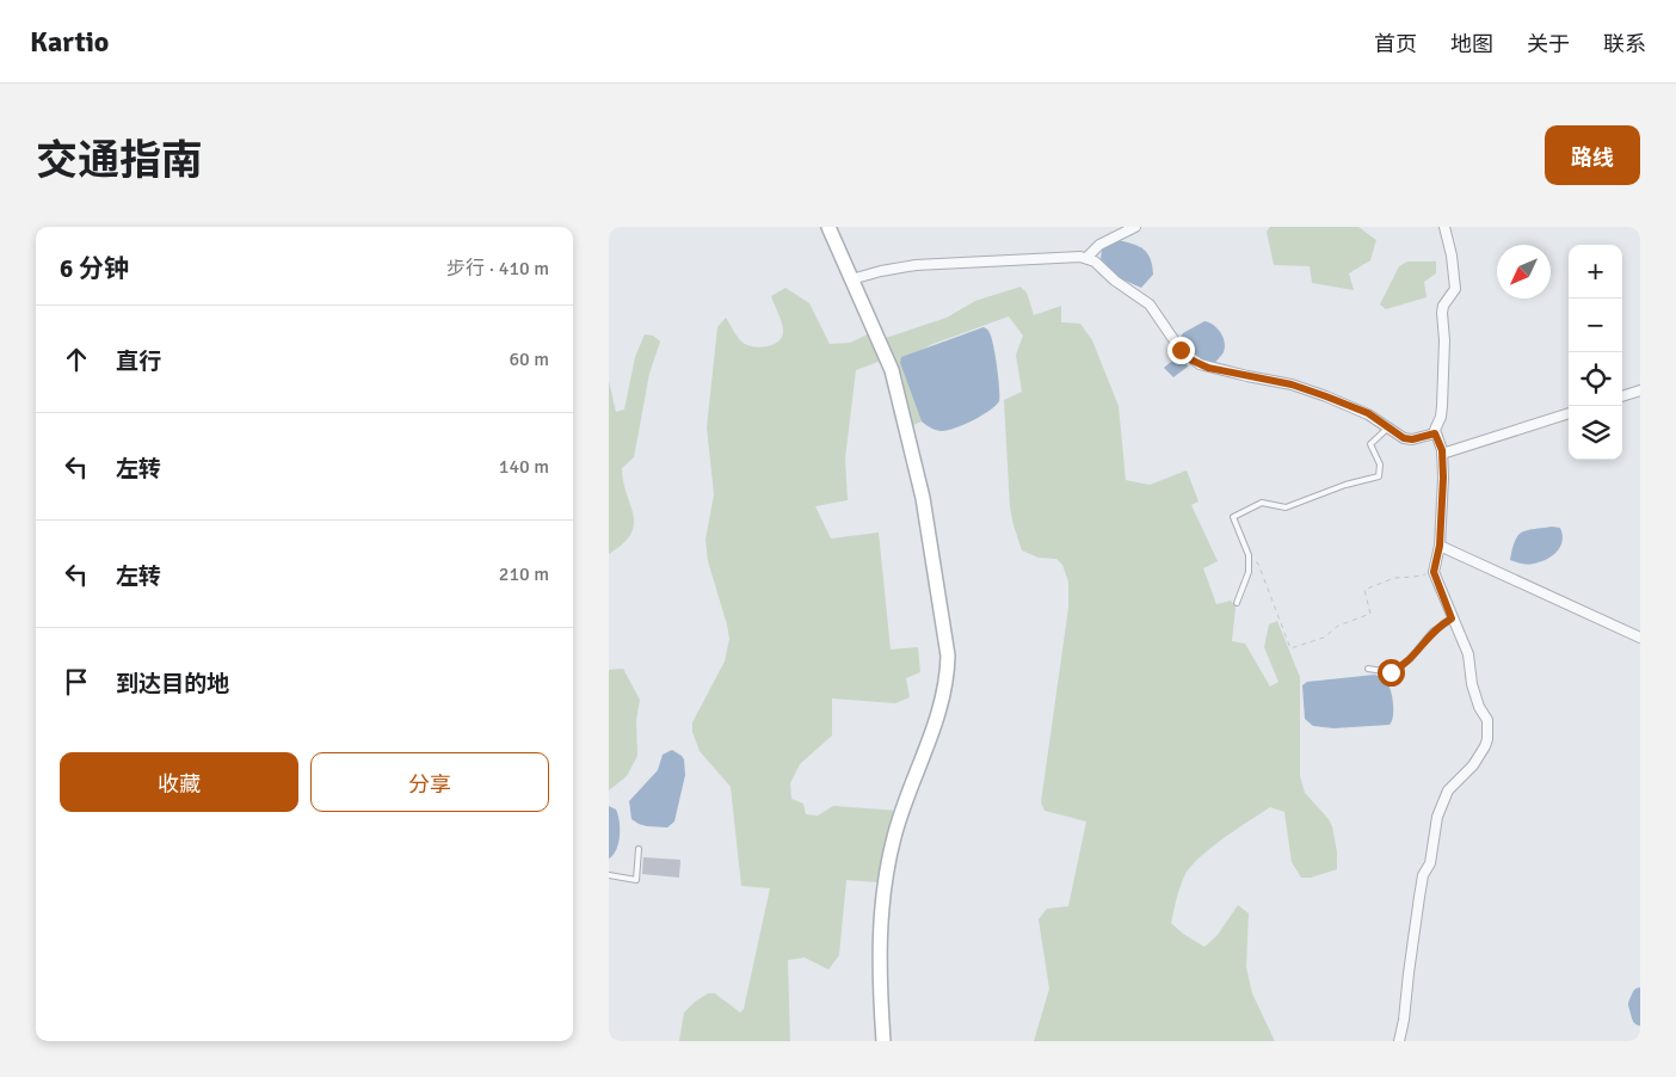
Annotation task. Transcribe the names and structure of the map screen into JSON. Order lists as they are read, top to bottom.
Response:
{
  "north": "bottom left",
  "page": {
    "header": "Kartio",
    "nav": [
      "首页",
      "地图",
      "关于",
      "联系"
    ],
    "title": "交通指南",
    "buttons": [
      "路线",
      ["收藏", "分享"]
    ],
    "heading": ["6 分钟", "步行 · 410 m"],
    "map_buttons": ["+", "−"],
    "list": [
      ["直行", "60 m"],
      ["左转", "140 m"],
      ["左转", "210 m"],
      "到达目的地"
    ]
  }
}
